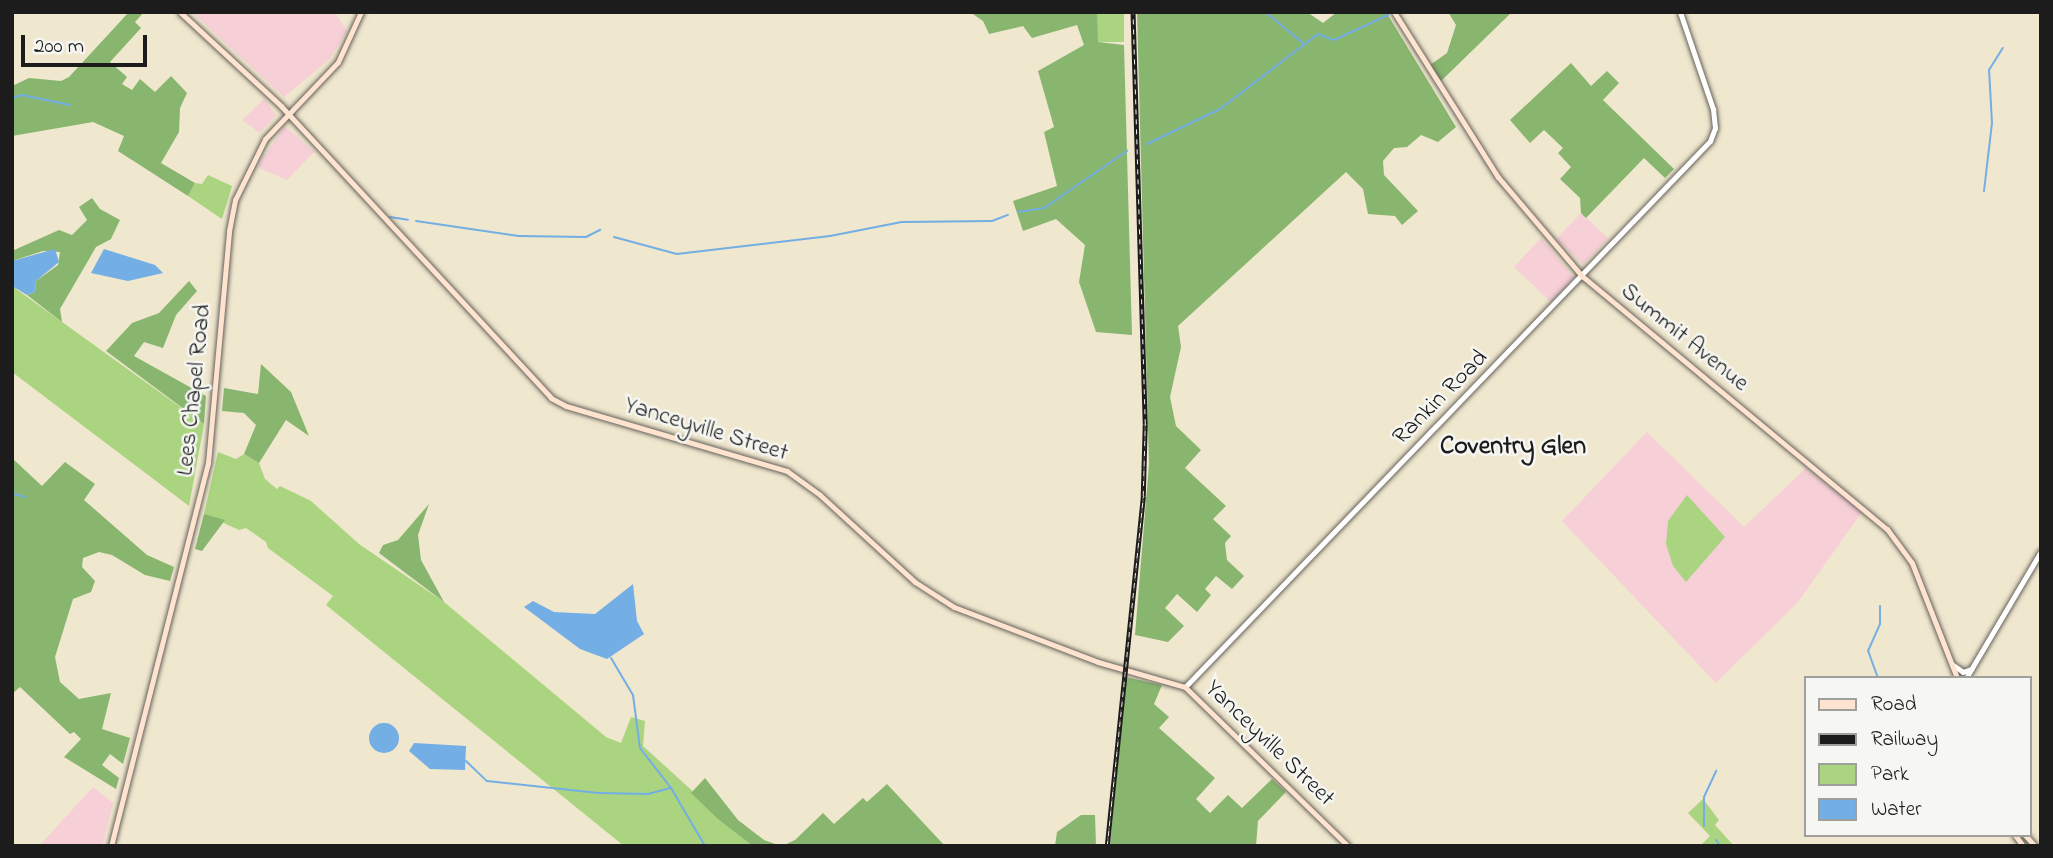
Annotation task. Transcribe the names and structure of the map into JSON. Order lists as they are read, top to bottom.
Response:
{
  "streets": {
    "main road": ["Summit Avenue", "Lees Chapel Road", "Yanceyville Street"],
    "street": ["Rankin Road"]
  },
  "crossings": [
    ["Summit Avenue", "Rankin Road"],
    ["Lees Chapel Road", "Yanceyville Street"],
    ["Rankin Road", "Yanceyville Street"]
  ],
  "districts": ["Coventry Glen"],
  "legend": [
    "Road",
    "Railway",
    "Park",
    "Water"
  ],
  "scale_bar": "200 m"
}
